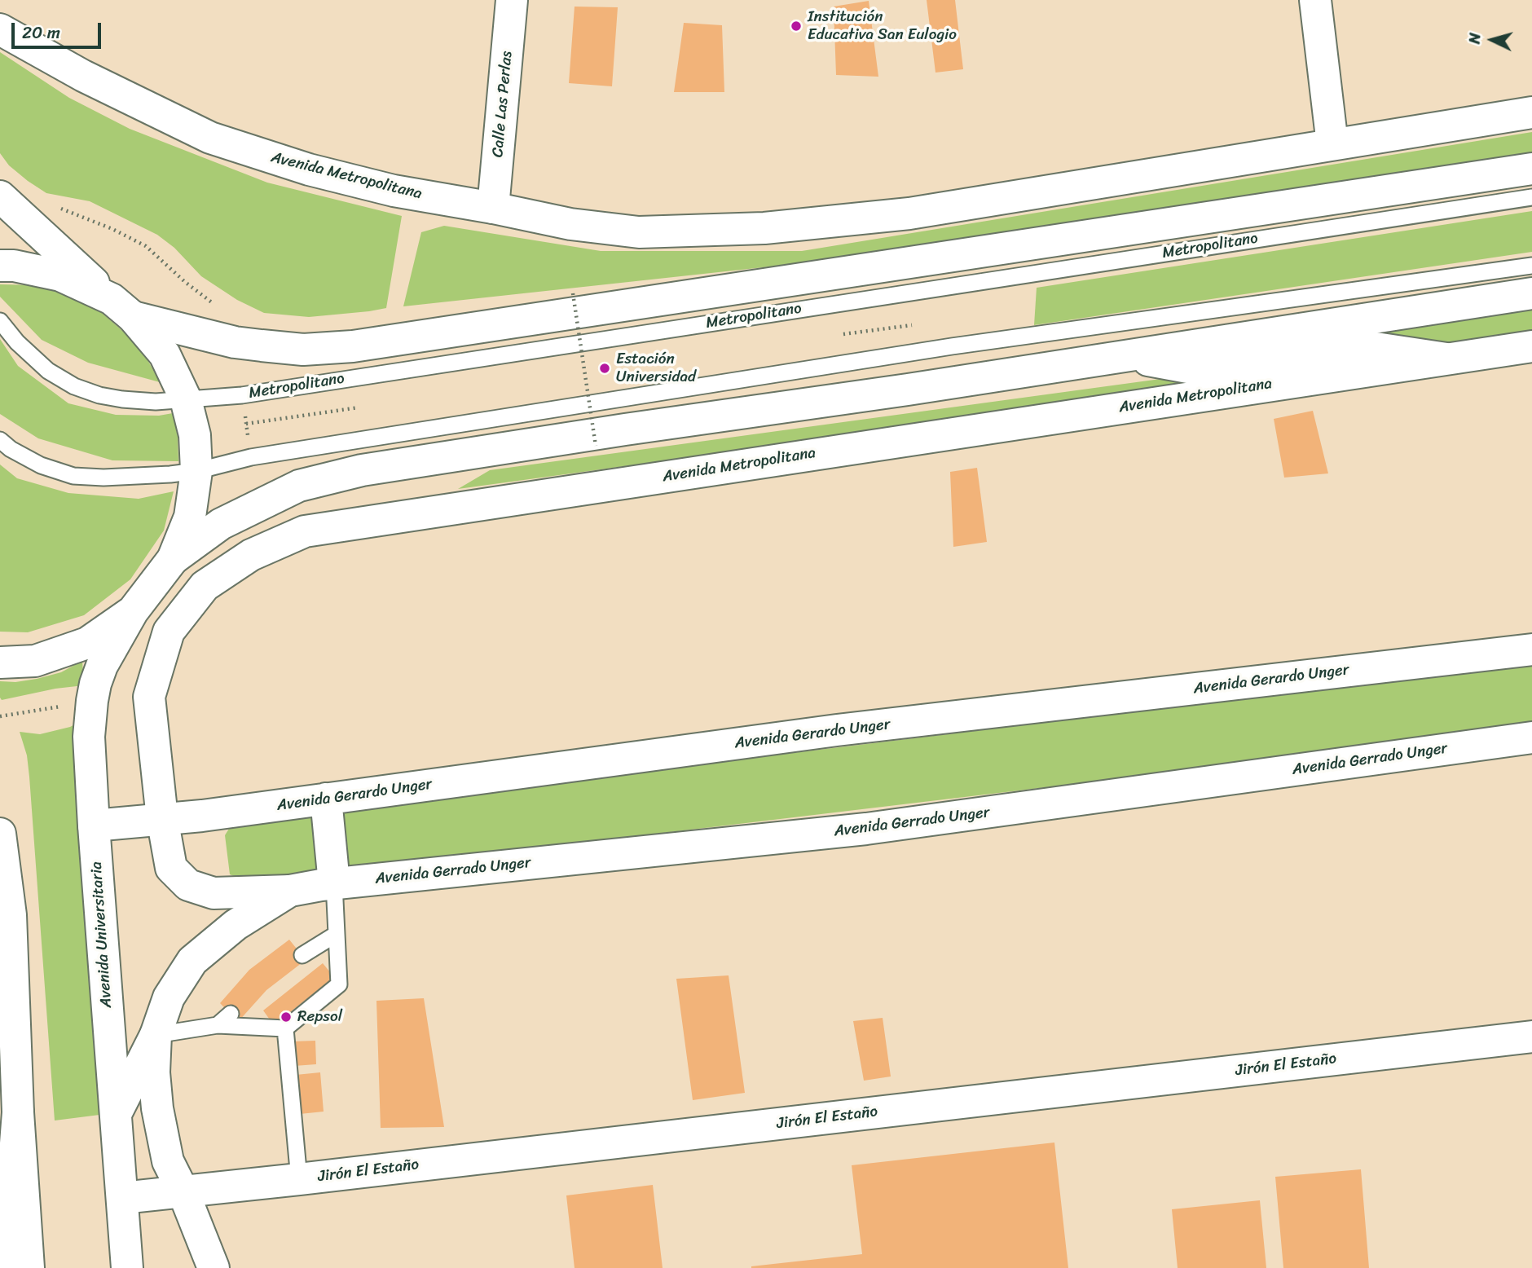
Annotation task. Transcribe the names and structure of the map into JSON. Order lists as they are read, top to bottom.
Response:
{
  "streets": {
    "main road": [
      "Calle Las Perlas",
      "Avenida Metropolitana",
      "Avenida Gerardo Unger",
      "Avenida Gerrado Unger",
      "Avenida Universitaria",
      "Jirón El Estaño"
    ],
    "lane": ["Metropolitano"]
  },
  "crossings": [
    ["Calle Las Perlas", "Avenida Metropolitana"],
    ["Avenida Metropolitana", "Avenida Gerardo Unger"],
    ["Avenida Metropolitana", "Avenida Gerrado Unger"],
    ["Avenida Gerardo Unger", "Avenida Gerrado Unger"],
    ["Avenida Gerardo Unger", "Avenida Universitaria"],
    ["Avenida Universitaria", "Jirón El Estaño"]
  ],
  "places": ["Institución Educativa San Eulogio", "Estación Universidad", "Repsol"],
  "scale_bar": "20 m",
  "north": "left"
}
